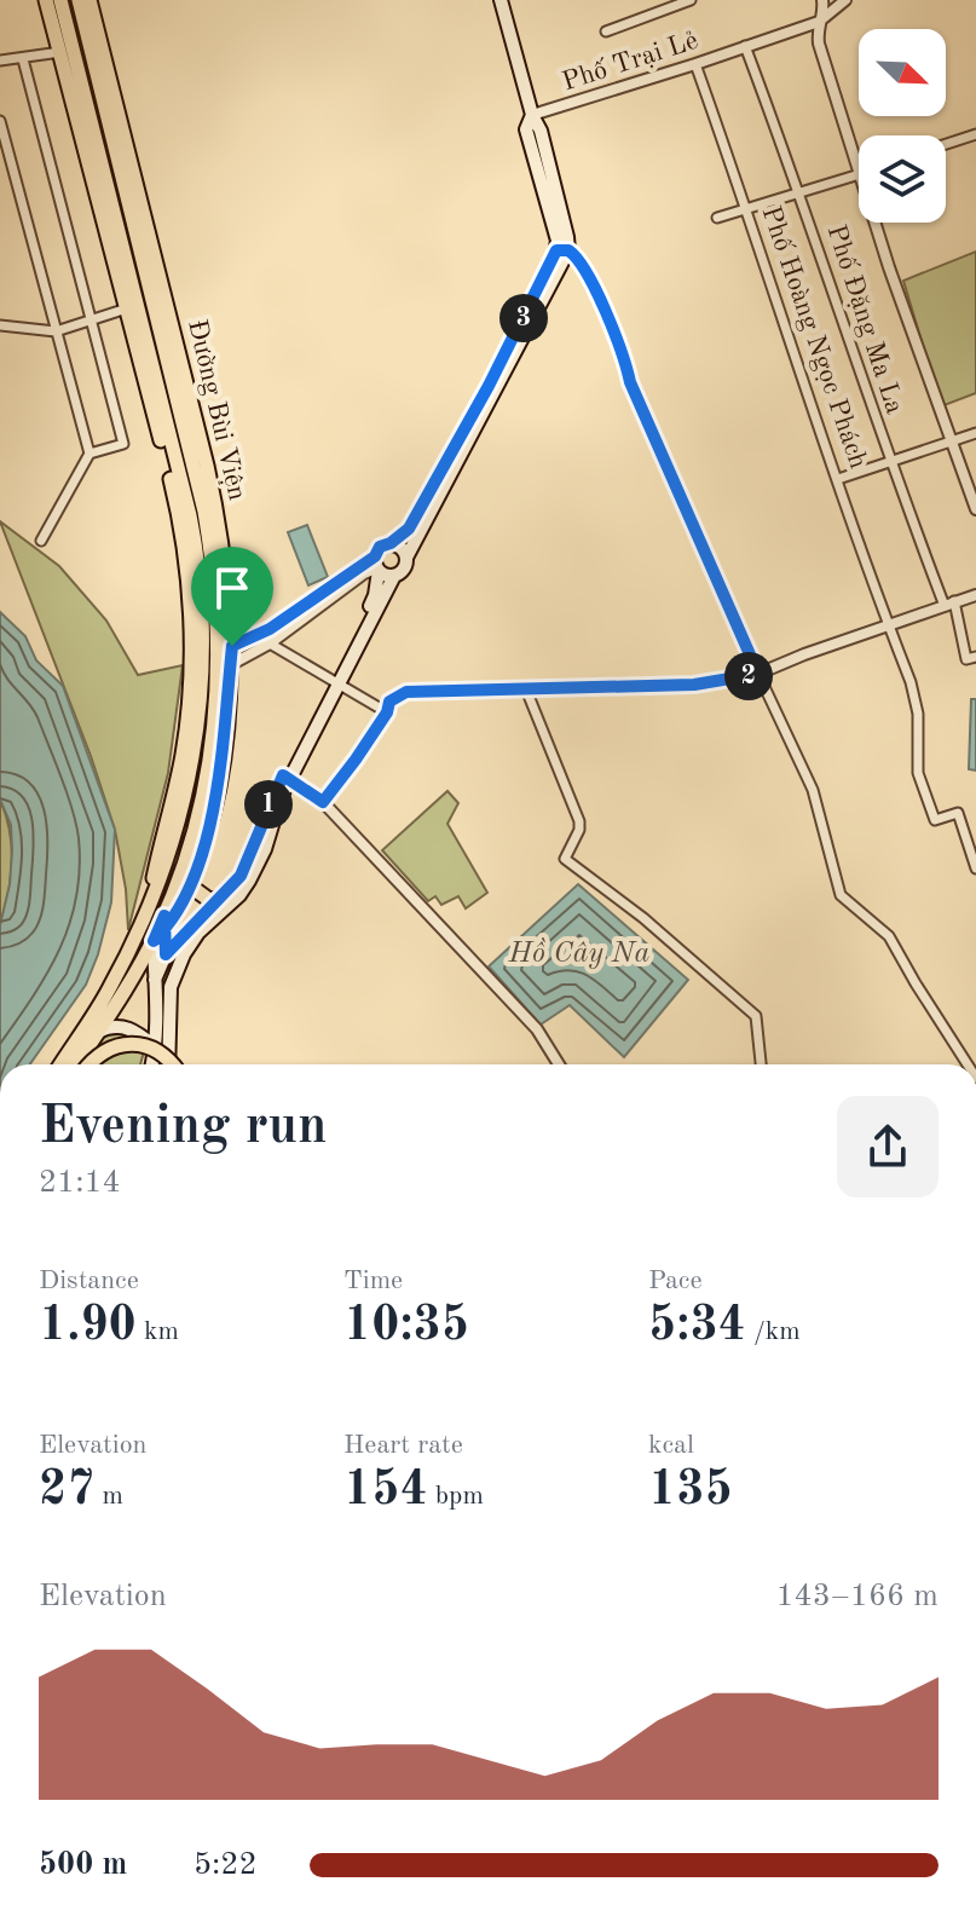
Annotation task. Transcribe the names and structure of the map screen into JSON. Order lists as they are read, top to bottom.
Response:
{
  "streets": {
    "main road": ["Đường Bùi Viện"],
    "street": ["Phố Trại Lẻ", "Phố Đặng Ma La", "Phố Hoàng Ngọc Phách"]
  },
  "crossings": [
    ["Phố Trại Lẻ", "Phố Đặng Ma La"],
    ["Phố Trại Lẻ", "Phố Hoàng Ngọc Phách"]
  ],
  "water": ["Hồ Cây Na"],
  "north": "bottom right",
  "page": {
    "pins": ["3", "2", "1"],
    "heading": ["Evening run", "21:14"],
    "stats": [
      ["Distance", "1.90 km"],
      ["Time", "10:35"],
      ["Pace", "5:34 /km"],
      ["Elevation", "27 m"],
      ["Heart rate", "154 bpm"],
      ["kcal", "135"]
    ],
    "chart": ["Elevation", "143–166 m"],
    "list": [
      {
        "name": "500 m",
        "note": "5:22"
      }
    ]
  }
}
